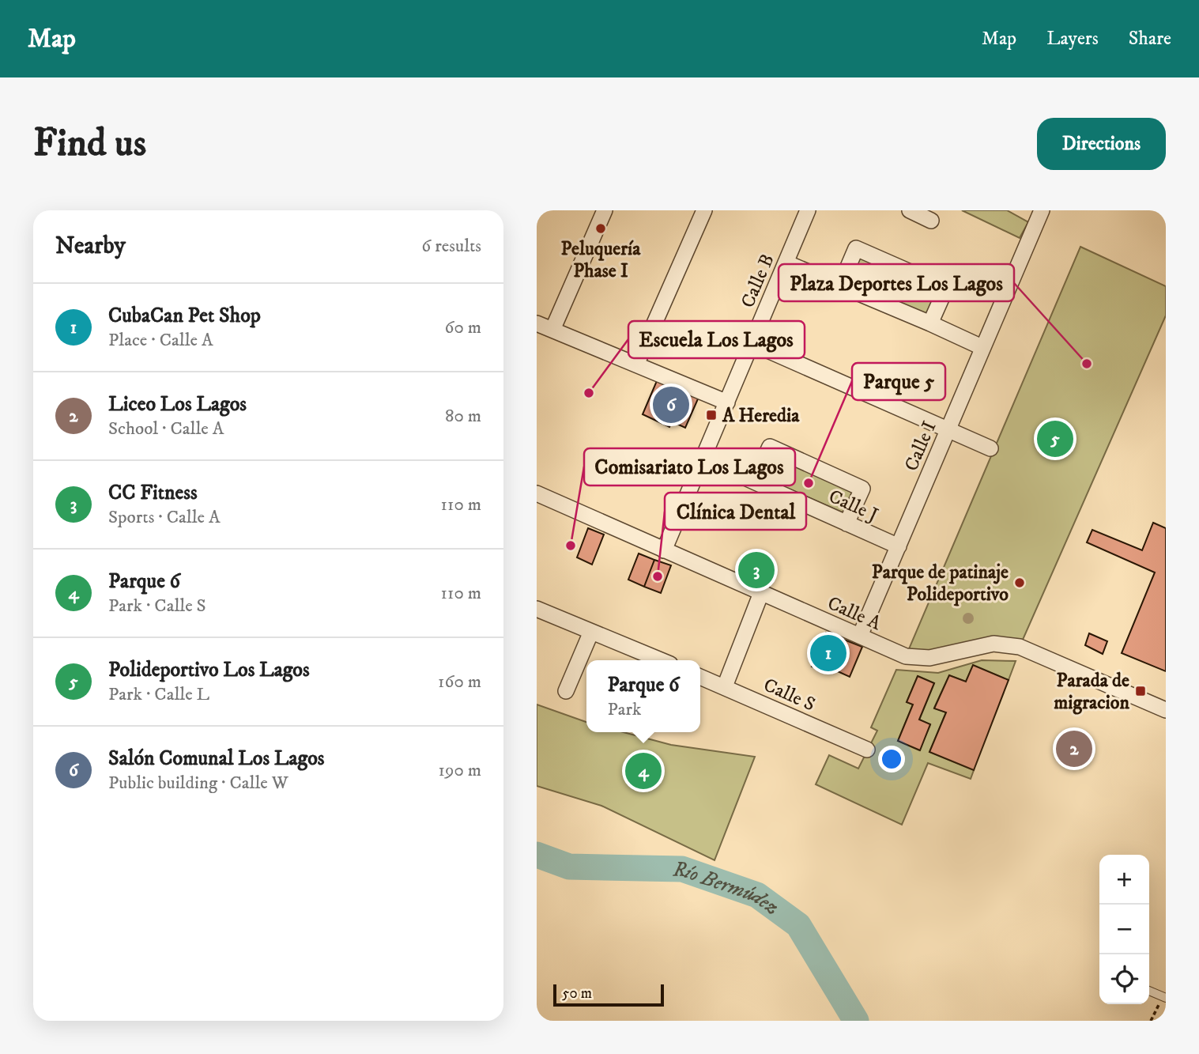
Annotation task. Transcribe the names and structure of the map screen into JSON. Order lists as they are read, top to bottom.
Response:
{
  "streets": {
    "street": [
      "Calle B",
      "Calle I",
      "Calle J",
      "Calle A",
      "Calle S"
    ]
  },
  "crossings": [
    ["Calle B", "Calle J"],
    ["Calle B", "Calle A"],
    ["Calle I", "Calle J"],
    ["Calle I", "Calle A"]
  ],
  "water": ["Río Bermúdez"],
  "places": {
    "other": [
      "Peluquería Phase I",
      "Plaza Deportes Los Lagos",
      "Escuela Los Lagos",
      "Parque 5",
      "Comisariato Los Lagos",
      "Clínica Dental",
      "Parque de patinaje Polideportivo"
    ],
    "transit": ["A Heredia", "Parada de migracion"]
  },
  "scale_bar": "50 m",
  "page": {
    "header": "Map",
    "nav": ["Map", "Layers", "Share"],
    "buttons": "Directions",
    "title": "Find us",
    "heading": ["Nearby", "6 results"],
    "list": [
      {
        "mark": "1",
        "name": "CubaCan Pet Shop",
        "note": "Place · Calle A",
        "value": "60 m"
      },
      {
        "mark": "2",
        "name": "Liceo Los Lagos",
        "note": "School · Calle A",
        "value": "80 m"
      },
      {
        "mark": "3",
        "name": "CC Fitness",
        "note": "Sports · Calle A",
        "value": "110 m"
      },
      {
        "mark": "4",
        "name": "Parque 6",
        "note": "Park · Calle S",
        "value": "110 m"
      },
      {
        "mark": "5",
        "name": "Polideportivo Los Lagos",
        "note": "Park · Calle L",
        "value": "160 m"
      },
      {
        "mark": "6",
        "name": "Salón Comunal Los Lagos",
        "note": "Public building · Calle W",
        "value": "190 m"
      }
    ],
    "pins": [
      "6",
      "5",
      "3",
      "1",
      "2",
      "4"
    ],
    "popup": ["Parque 6", "Park"],
    "map_buttons": ["+", "−"],
    "scale": "50 m"
  }
}
